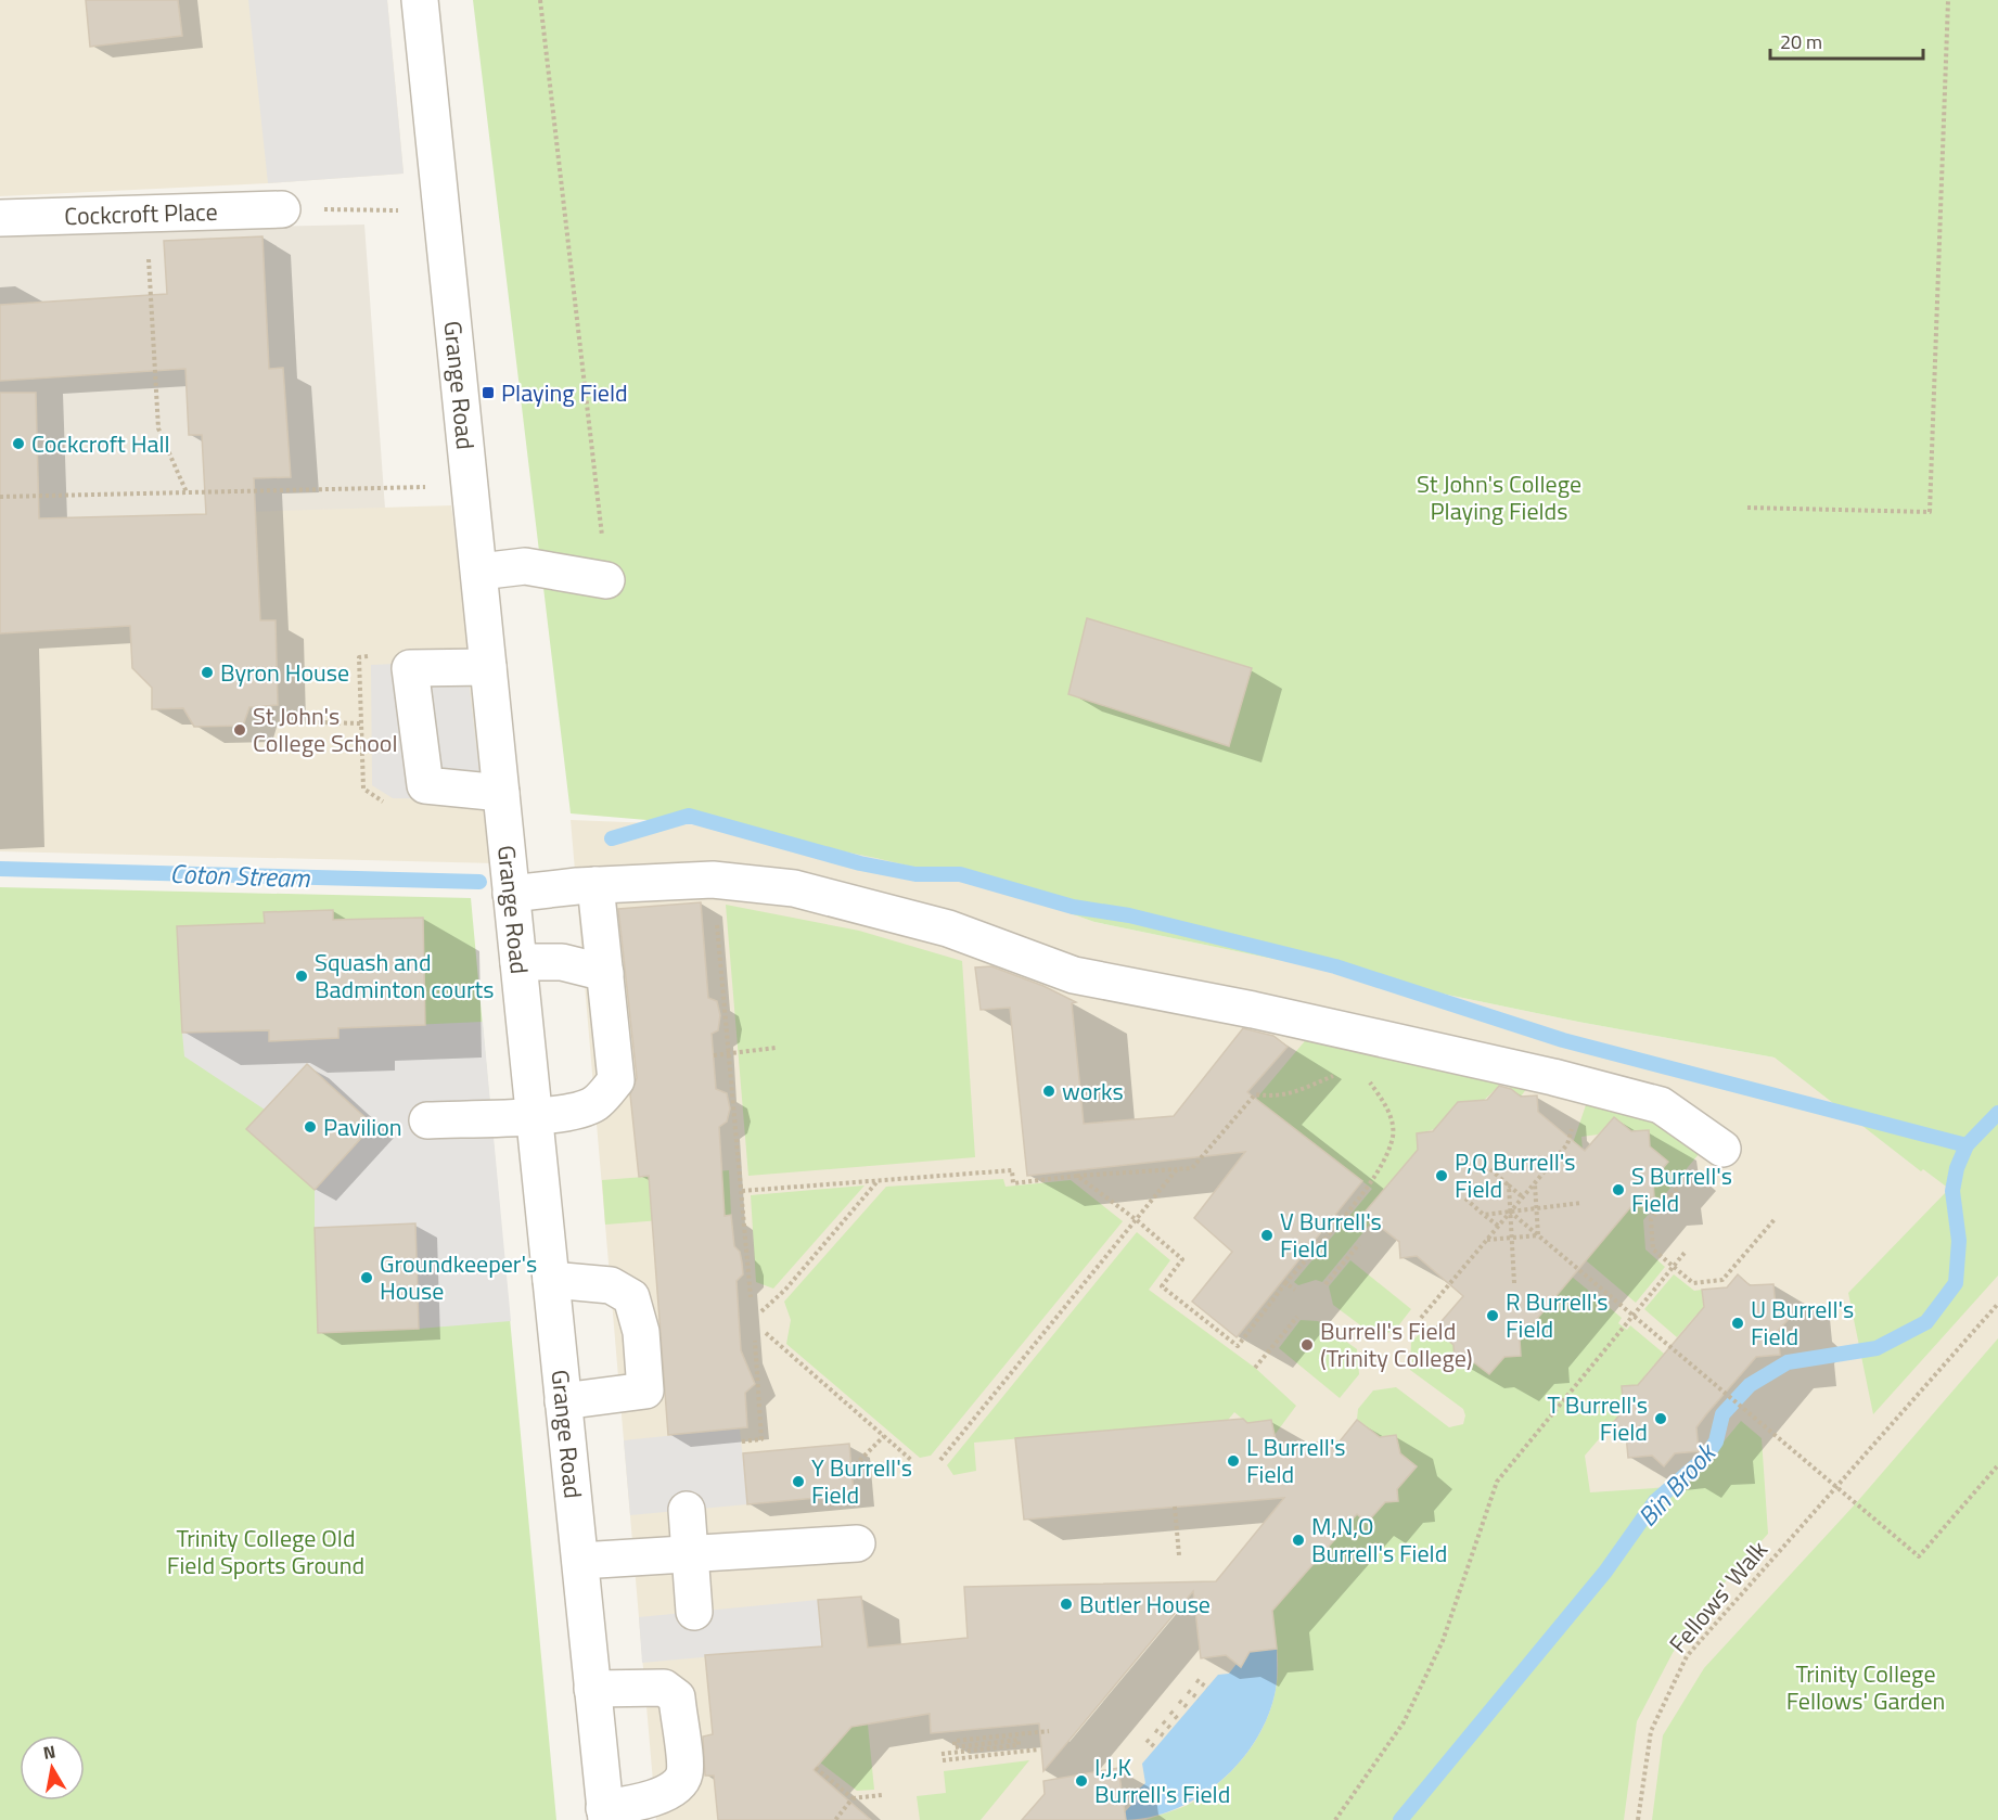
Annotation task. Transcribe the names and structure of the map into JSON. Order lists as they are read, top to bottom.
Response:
{
  "streets": {
    "street": ["Cockcroft Place", "Grange Road"],
    "path": ["Fellows' Walk"]
  },
  "water": ["Coton Stream", "Bin Brook"],
  "parks": ["St John's College Playing Fields", "Trinity College Old Field Sports Ground", "Trinity College Fellows' Garden"],
  "places": {
    "transit": ["Playing Field"],
    "other": [
      "Cockcroft Hall",
      "Byron House",
      "St John's College School",
      "Squash and Badminton courts",
      "works",
      "Pavilion",
      "P,Q Burrell's Field",
      "S Burrell's Field",
      "V Burrell's Field",
      "Groundkeeper's House",
      "R Burrell's Field",
      "U Burrell's Field",
      "Burrell's Field (Trinity College)",
      "T Burrell's Field",
      "L Burrell's Field",
      "Y Burrell's Field",
      "M,N,O Burrell's Field",
      "Butler House",
      "I,J,K Burrell's Field"
    ]
  },
  "scale_bar": "20 m",
  "north": "top"
}
